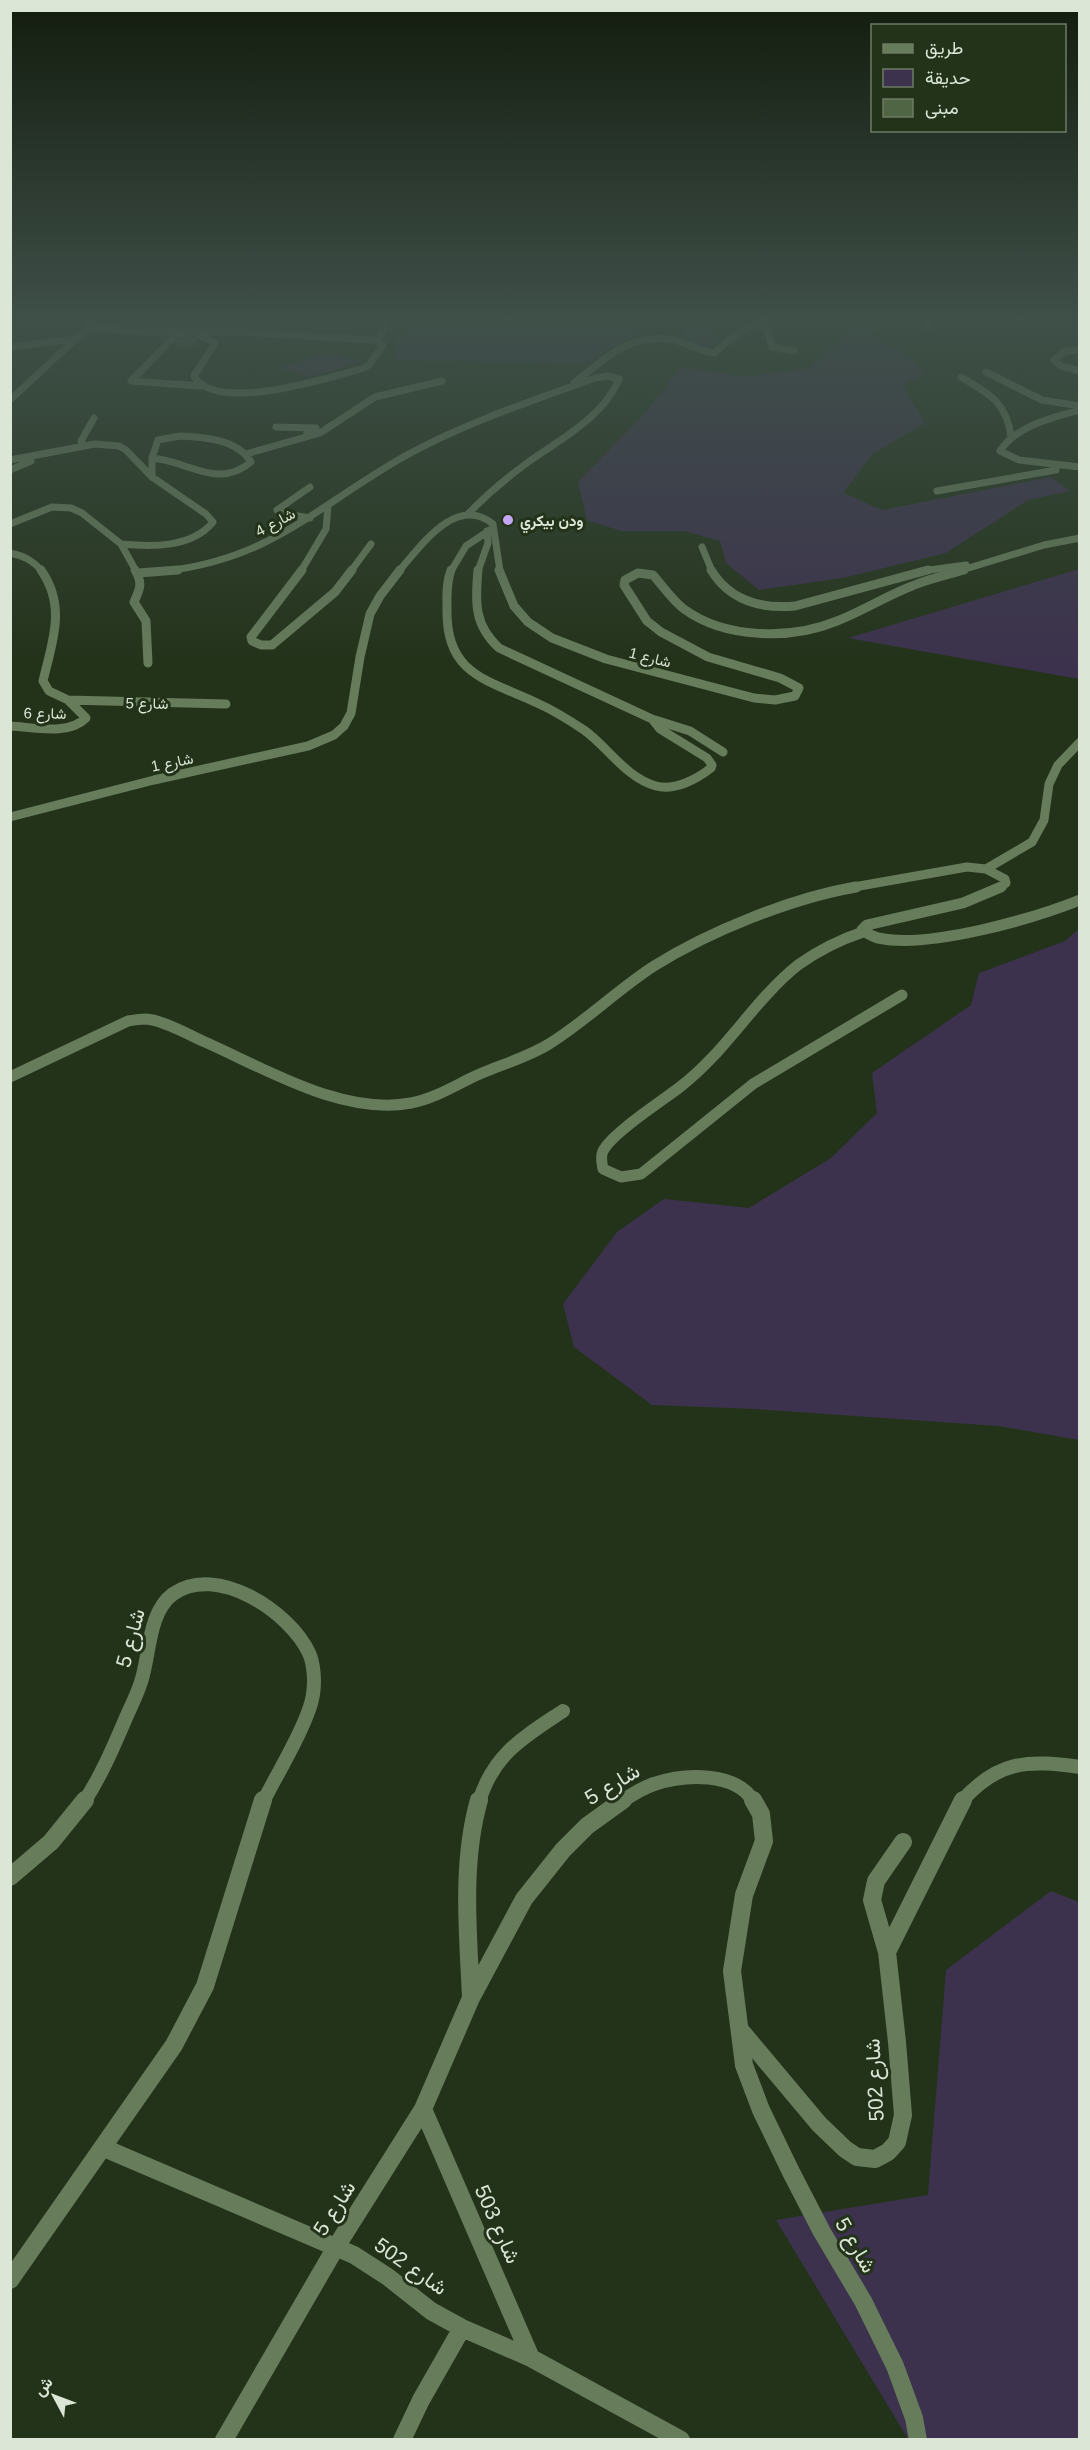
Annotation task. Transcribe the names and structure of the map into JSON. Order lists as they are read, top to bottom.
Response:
{
  "streets": {
    "street": [
      "شارع 4",
      "شارع 1",
      "شارع 5",
      "شارع 6",
      "شارع 502",
      "شارع 503"
    ]
  },
  "crossings": [
    ["شارع 4", "شارع 1"],
    ["شارع 5", "شارع 6"],
    ["شارع 5", "شارع 502"],
    ["شارع 5", "شارع 503"],
    ["شارع 502", "شارع 503"]
  ],
  "places": ["ودن بيكري"],
  "legend": ["طريق", "حديقة", "مبنى"],
  "north": "top left"
}
